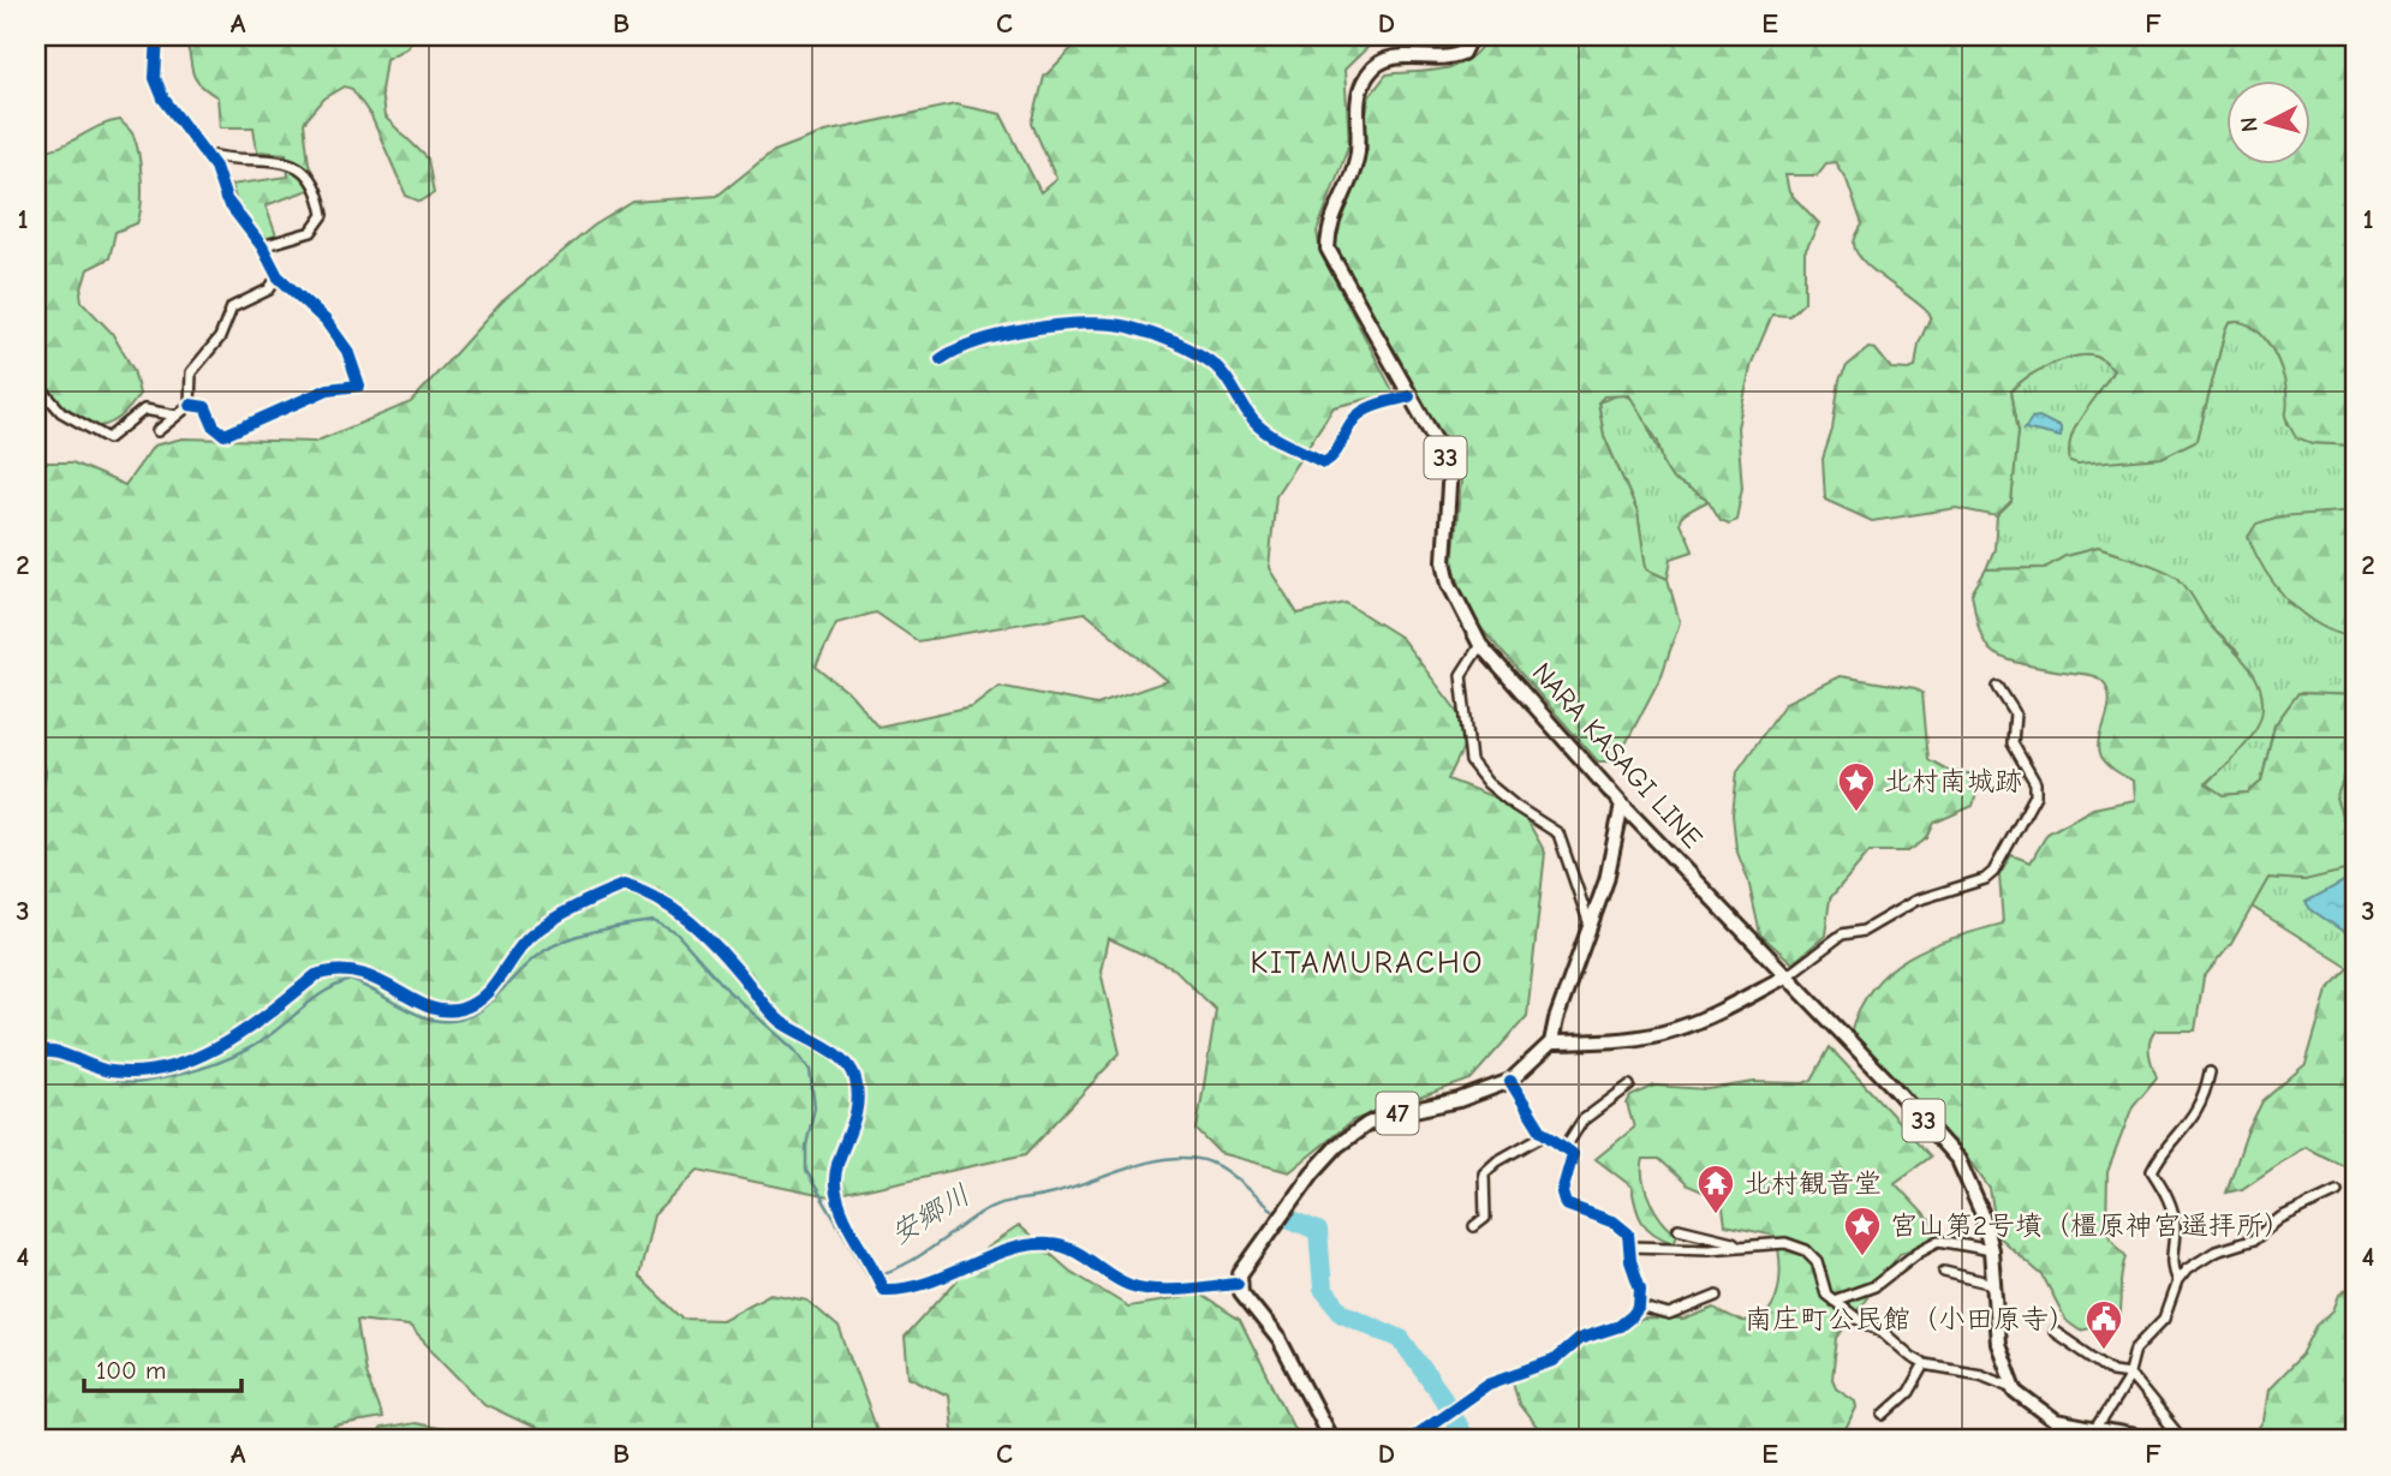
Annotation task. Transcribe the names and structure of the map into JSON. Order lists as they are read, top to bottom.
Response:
{
  "streets": {
    "main road": ["33", "NARA KASAGI LINE", "47"]
  },
  "districts": ["KITAMURACHO"],
  "water": ["安郷川"],
  "places": {
    "place": ["北村南城跡", "宮山第2号墳（橿原神宮遥拝所）"],
    "temple": ["北村観音堂"],
    "public building": ["南庄町公民館（小田原寺）"]
  },
  "scale_bar": "100 m",
  "north": "left",
  "grid": {
    "columns": [
      "A",
      "B",
      "C",
      "D",
      "E",
      "F"
    ],
    "rows": [
      "1",
      "2",
      "3",
      "4"
    ]
  }
}
